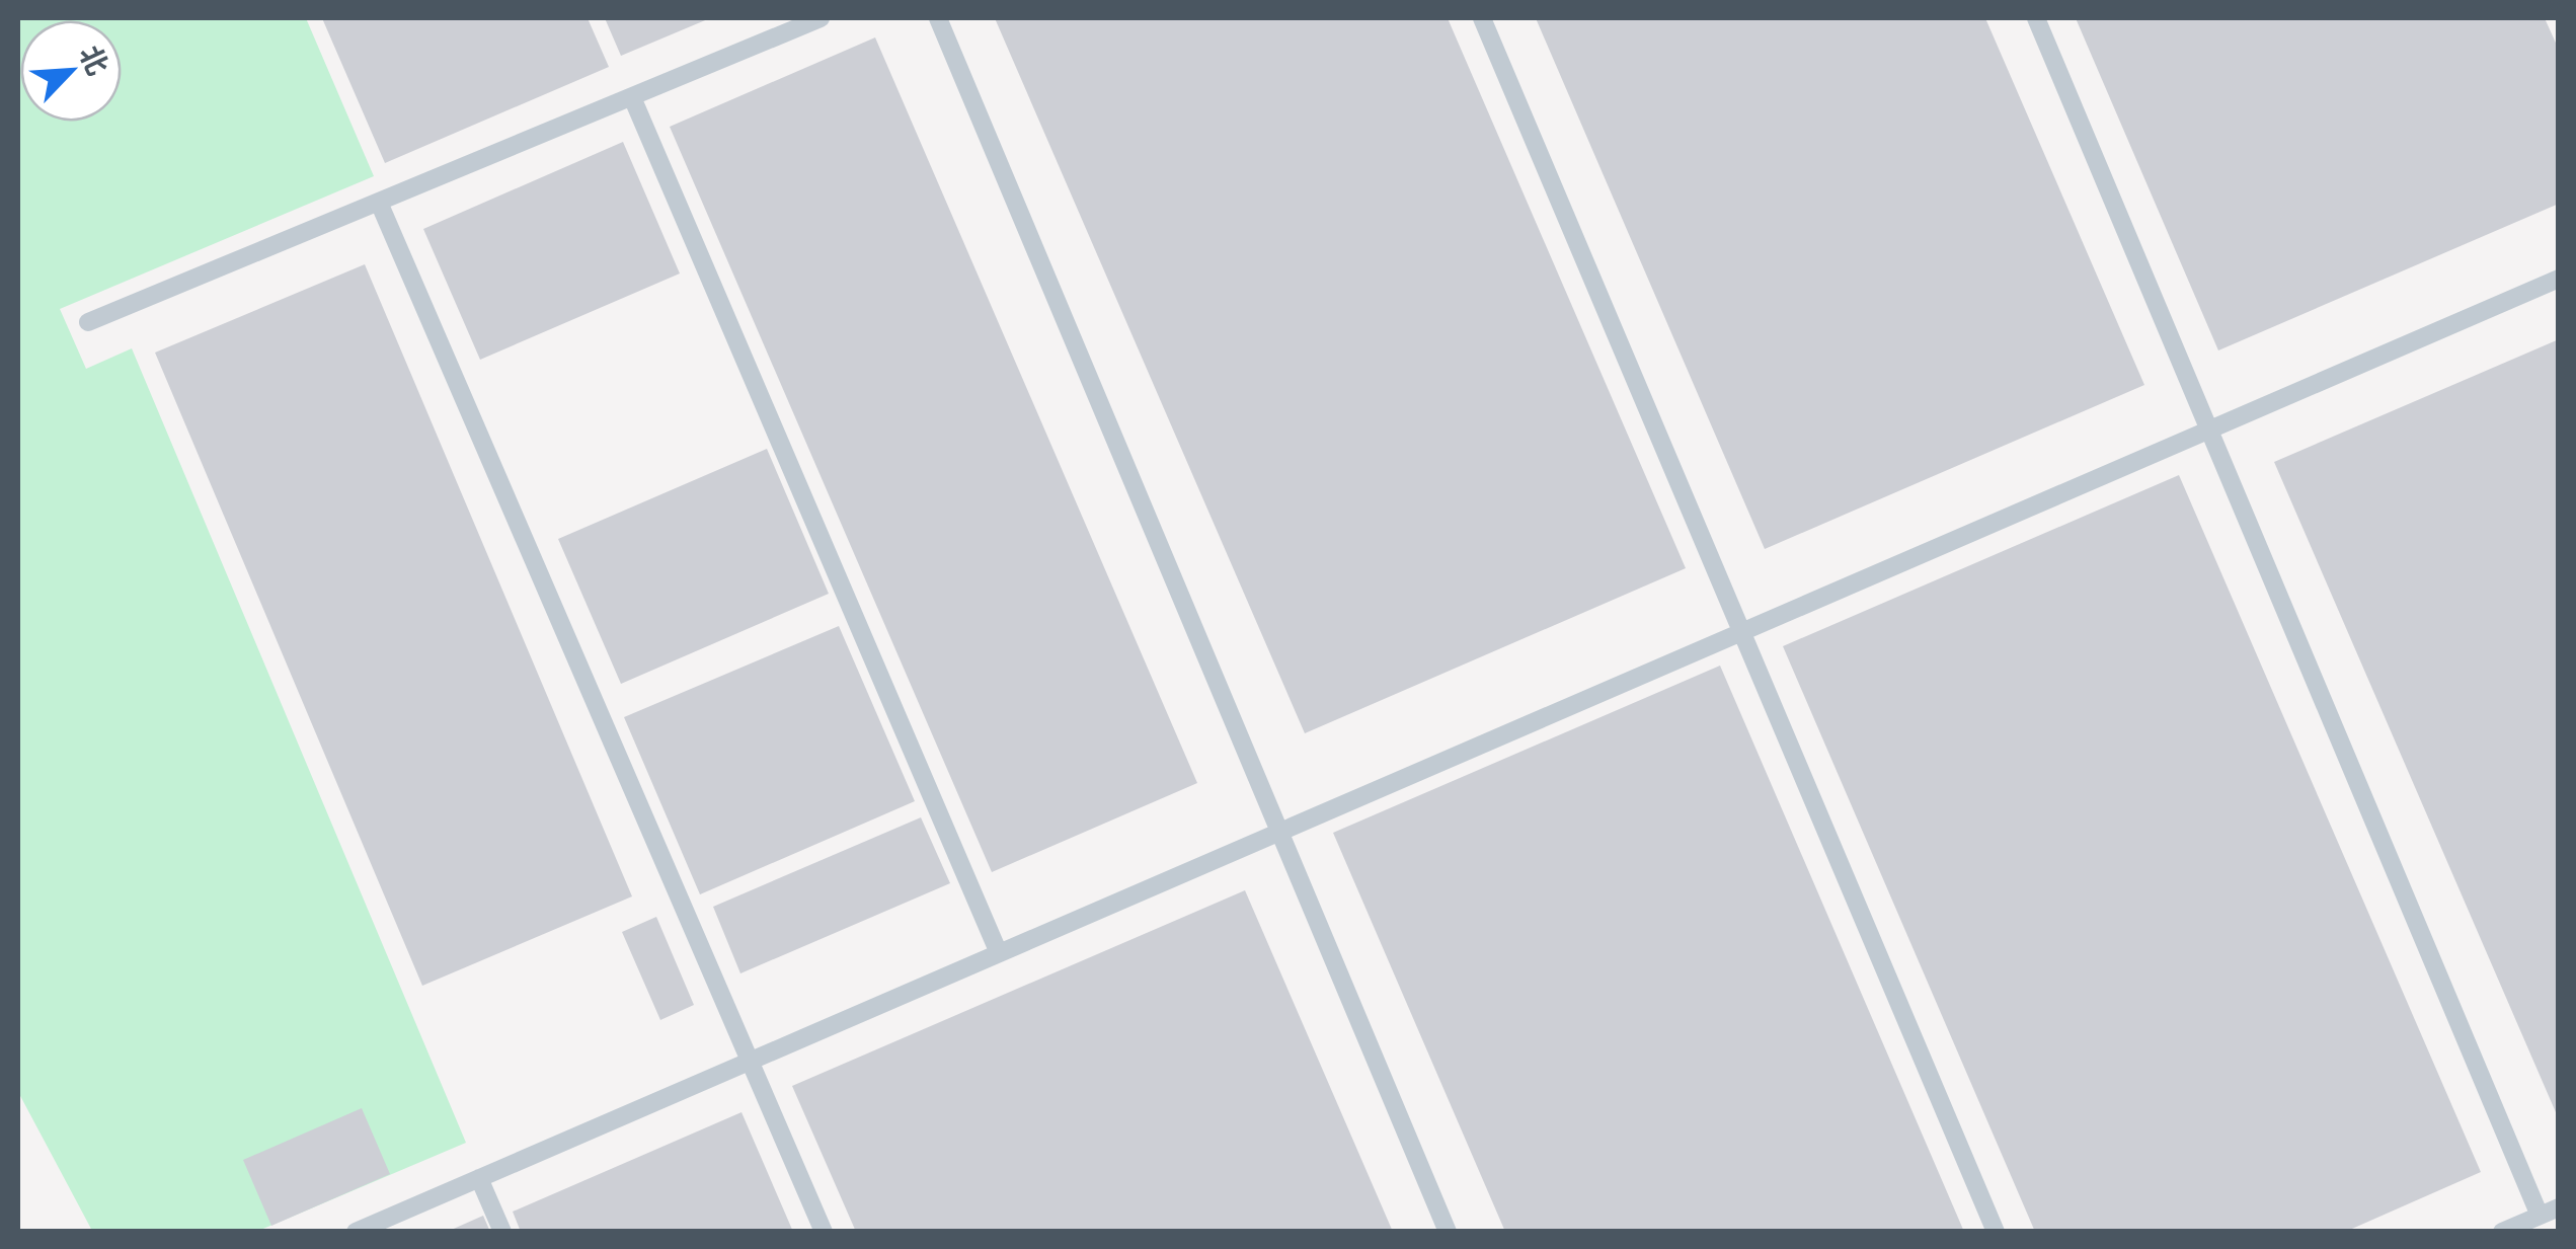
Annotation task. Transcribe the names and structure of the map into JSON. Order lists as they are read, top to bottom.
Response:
{
  "north": "top right"
}
